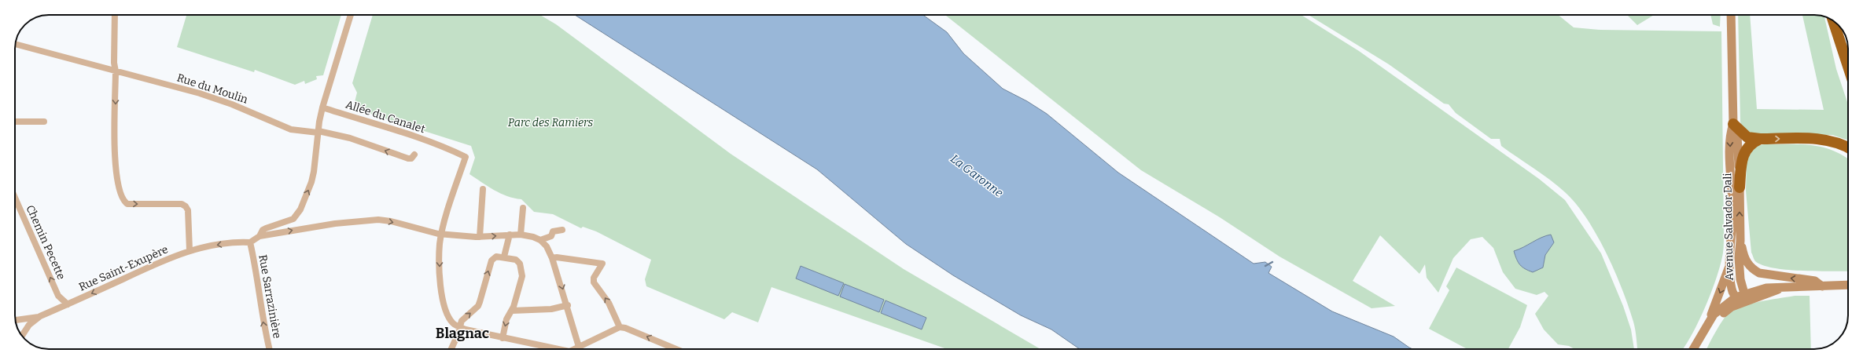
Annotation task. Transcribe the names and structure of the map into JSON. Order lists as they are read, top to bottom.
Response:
{
  "streets": {
    "street": [
      "Rue du Moulin",
      "Allée du Canalet",
      "Avenue Salvador Dali",
      "Chemin Pecette",
      "Rue Saint-Exupère",
      "Rue Sarrazinière"
    ]
  },
  "crossings": [
    ["Chemin Pecette", "Rue Saint-Exupère"],
    ["Rue Saint-Exupère", "Rue Sarrazinière"]
  ],
  "one_way": ["Chemin Pecette", "Rue Saint-Exupère", "Rue Sarrazinière"],
  "districts": ["Blagnac"],
  "water": ["La Garonne"],
  "parks": ["Parc des Ramiers"]
}
